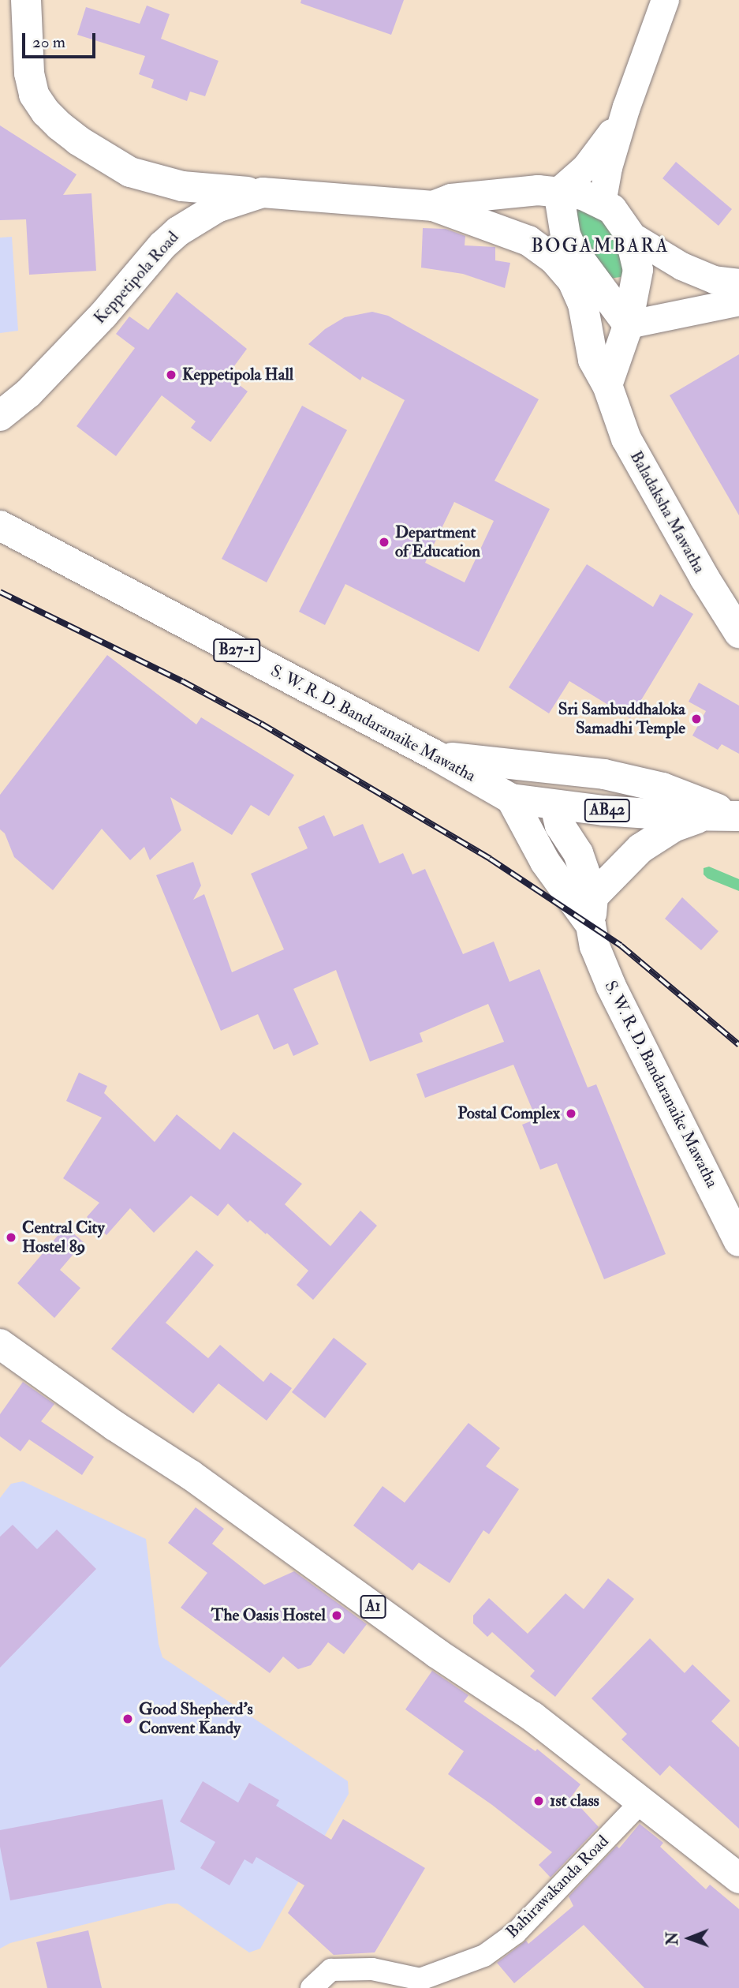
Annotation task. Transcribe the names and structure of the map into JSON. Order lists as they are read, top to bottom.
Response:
{
  "streets": {
    "main road": [
      "Keppetipola Road",
      "Baladaksha Mawatha",
      "B27-1",
      "S. W. R. D. Bandaranaike Mawatha",
      "AB42",
      "A1"
    ],
    "street": ["Bahirawakanda Road"]
  },
  "crossings": [
    ["Keppetipola Road", "Baladaksha Mawatha"],
    ["S. W. R. D. Bandaranaike Mawatha", "AB42"],
    ["A1", "Bahirawakanda Road"]
  ],
  "districts": ["BOGAMBARA"],
  "places": [
    "Keppetipola Hall",
    "Department of Education",
    "Sri Sambuddhaloka Samadhi Temple",
    "Postal Complex",
    "Central City Hostel 89",
    "The Oasis Hostel",
    "Good Shepherd's Convent Kandy",
    "1st class"
  ],
  "scale_bar": "20 m",
  "north": "left"
}
